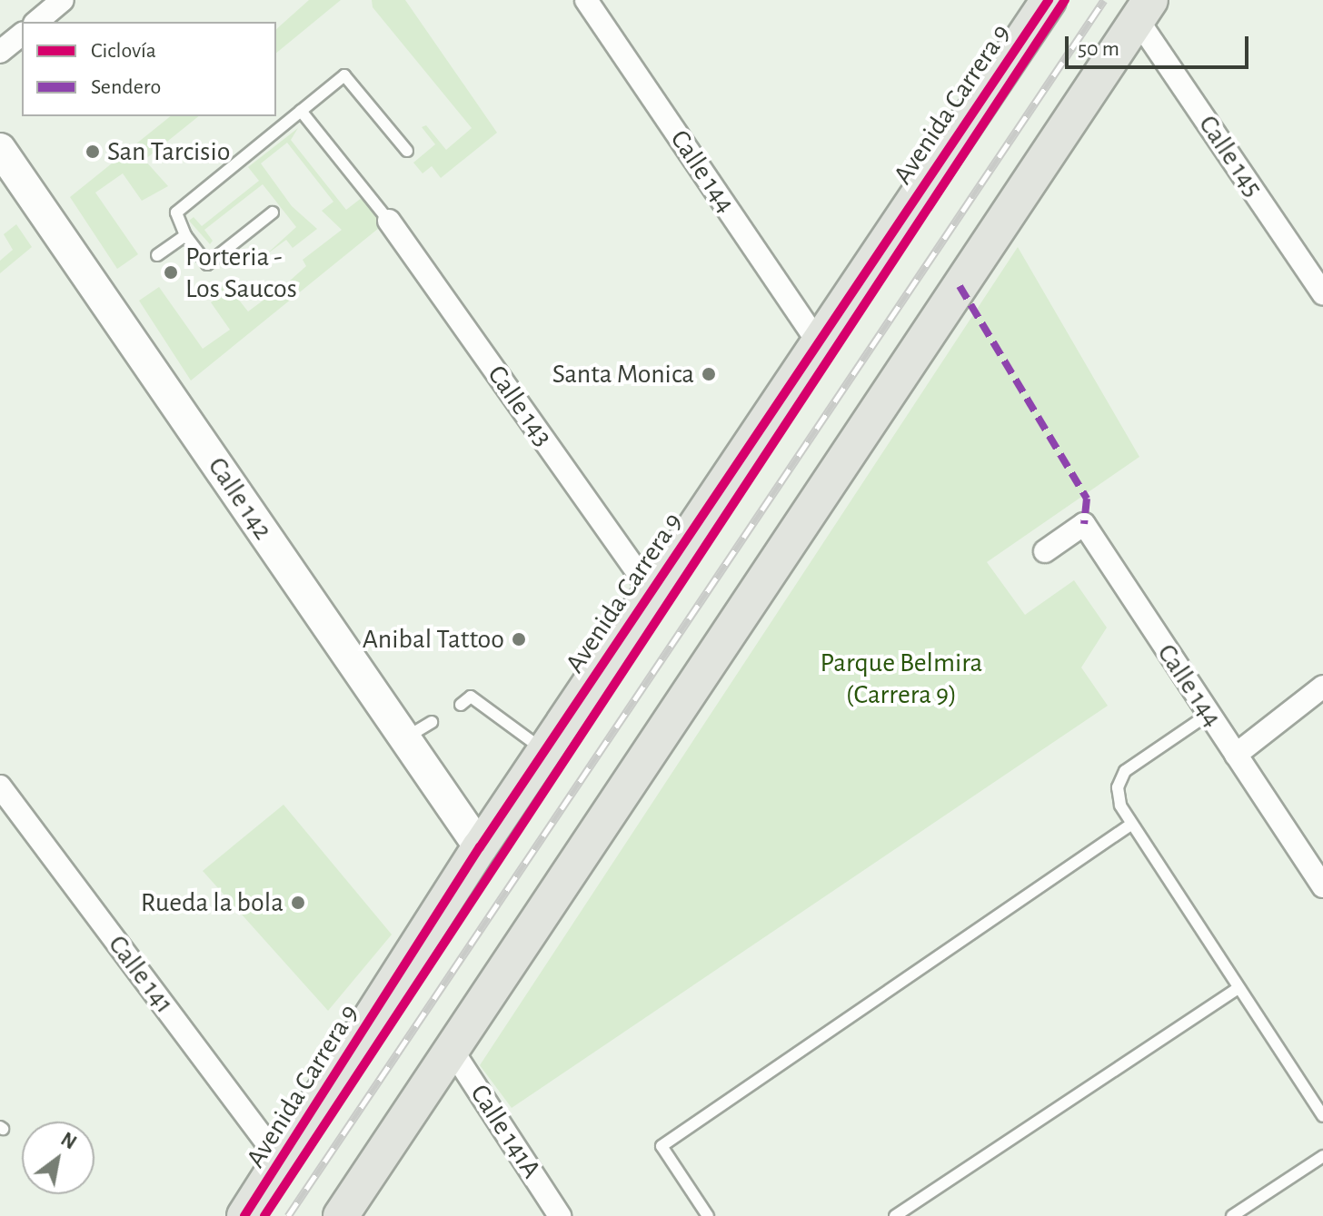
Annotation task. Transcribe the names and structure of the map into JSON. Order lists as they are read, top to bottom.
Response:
{
  "streets": {
    "main road": ["Avenida Carrera 9", "Calle 142"],
    "street": [
      "Calle 145",
      "Calle 144",
      "Calle 143",
      "Calle 141",
      "Calle 141A"
    ]
  },
  "crossings": [
    ["Avenida Carrera 9", "Calle 144"],
    ["Avenida Carrera 9", "Calle 143"],
    ["Avenida Carrera 9", "Calle 142"],
    ["Avenida Carrera 9", "Calle 141"]
  ],
  "parks": ["Parque Belmira (Carrera 9)"],
  "places": [
    "San Tarcisio",
    "Porteria - Los Saucos",
    "Santa Monica",
    "Anibal Tattoo",
    "Rueda la bola"
  ],
  "legend": ["Ciclovía", "Sendero"],
  "scale_bar": "50 m",
  "north": "top right"
}
